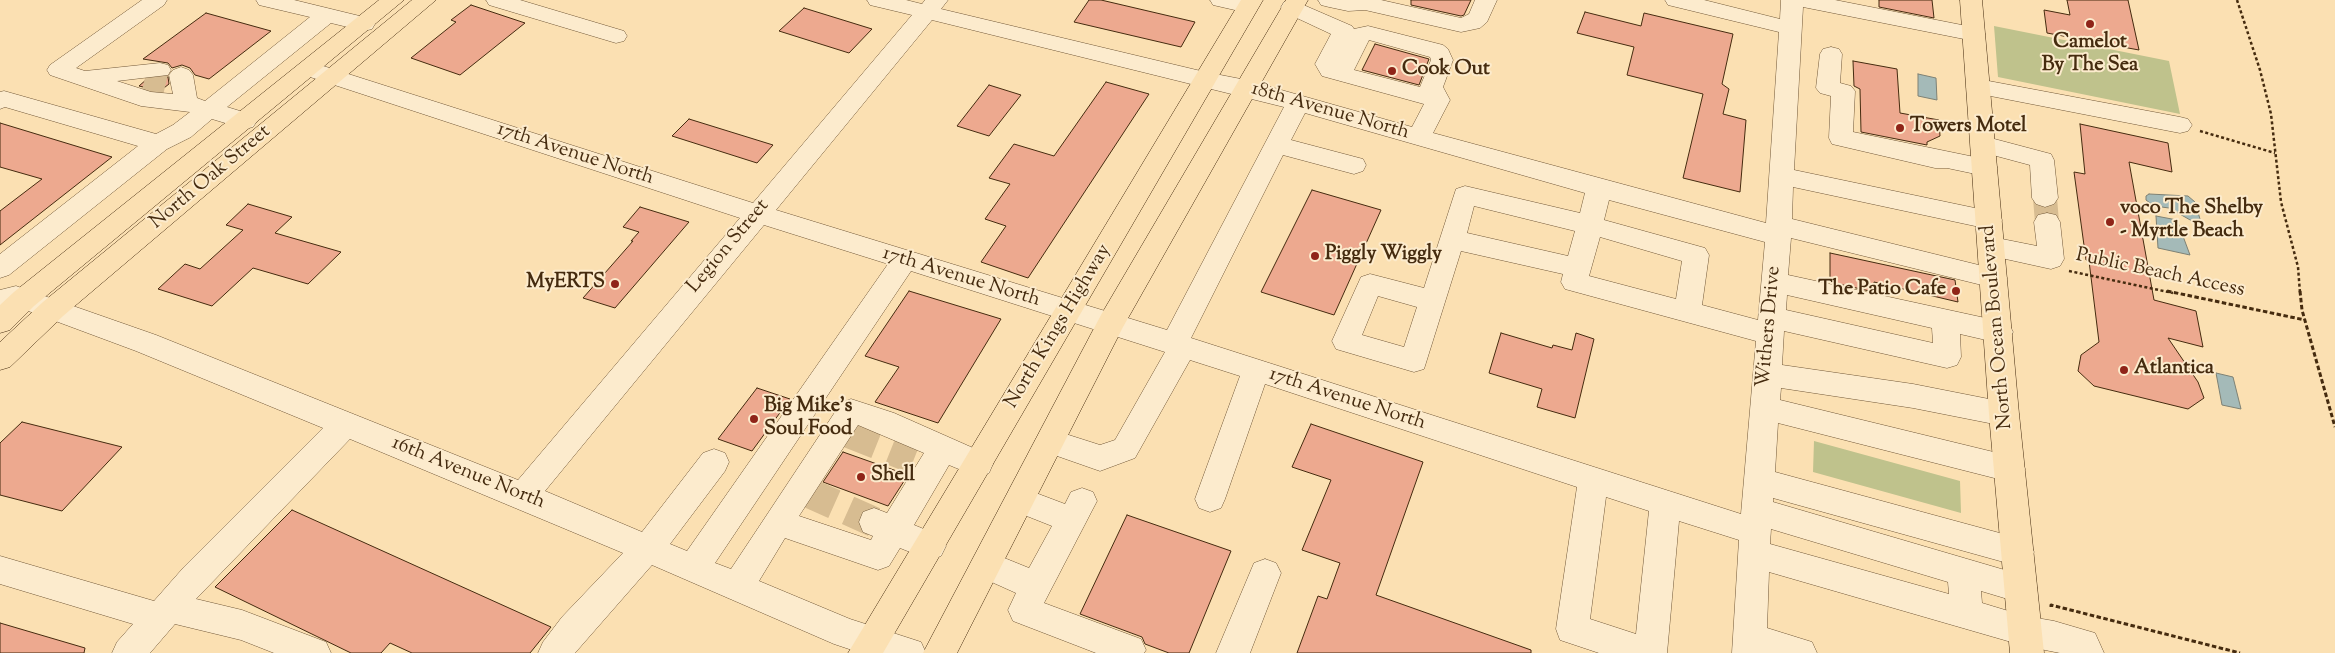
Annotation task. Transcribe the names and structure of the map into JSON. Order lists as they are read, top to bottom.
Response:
{
  "streets": {
    "main road": ["North Oak Street", "North Kings Highway", "North Ocean Boulevard"],
    "street": [
      "18th Avenue North",
      "17th Avenue North",
      "Legion Street",
      "Withers Drive",
      "16th Avenue North"
    ],
    "path": ["Public Beach Access"]
  },
  "crossings": [
    ["18th Avenue North", "Legion Street"],
    ["18th Avenue North", "North Kings Highway"],
    ["18th Avenue North", "Withers Drive"],
    ["18th Avenue North", "North Ocean Boulevard"],
    ["17th Avenue North", "North Oak Street"],
    ["17th Avenue North", "Legion Street"],
    ["17th Avenue North", "North Kings Highway"],
    ["17th Avenue North", "Withers Drive"],
    ["North Oak Street", "16th Avenue North"],
    ["Legion Street", "16th Avenue North"],
    ["North Kings Highway", "16th Avenue North"]
  ],
  "places": [
    "Camelot By The Sea",
    "Cook Out",
    "Towers Motel",
    "voco The Shelby - Myrtle Beach",
    "Piggly Wiggly",
    "MyERTS",
    "The Patio Cafe",
    "Atlantica",
    "Big Mike’s Soul Food",
    "Shell"
  ]
}
